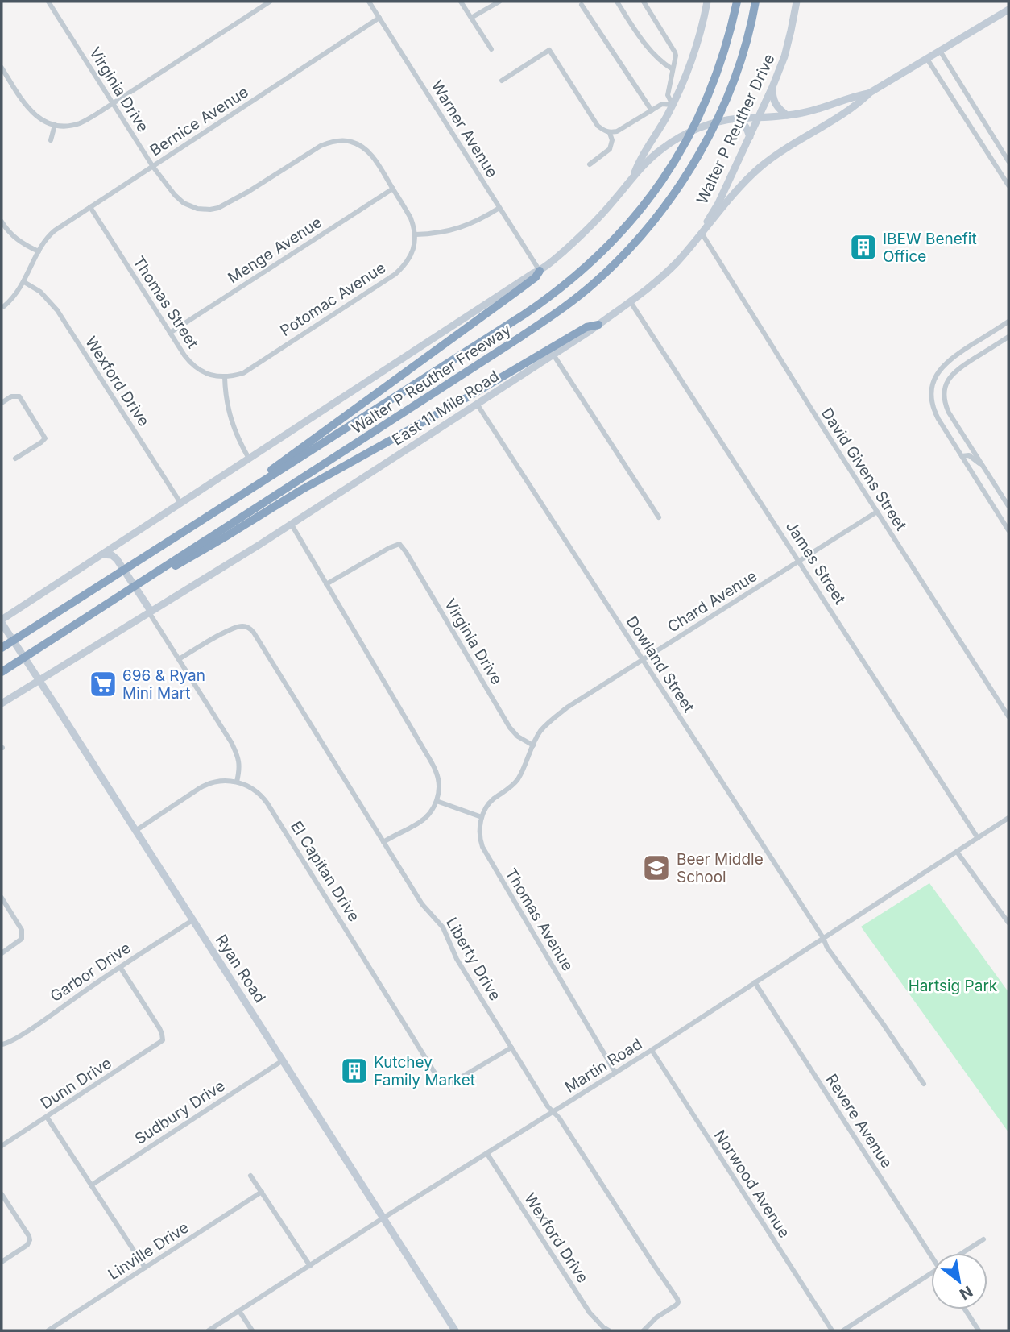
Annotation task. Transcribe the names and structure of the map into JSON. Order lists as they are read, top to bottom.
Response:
{
  "streets": {
    "highway": ["Walter P Reuther Freeway"],
    "main road": ["Walter P Reuther Drive", "East 11 Mile Road", "Ryan Road"],
    "street": [
      "Virginia Drive",
      "Bernice Avenue",
      "Warner Avenue",
      "Menge Avenue",
      "Potomac Avenue",
      "Thomas Street",
      "Wexford Drive",
      "David Givens Street",
      "James Street",
      "Chard Avenue",
      "Dowland Street",
      "El Capitan Drive",
      "Thomas Avenue",
      "Liberty Drive",
      "Garbor Drive",
      "Martin Road",
      "Dunn Drive",
      "Sudbury Drive",
      "Revere Avenue",
      "Norwood Avenue",
      "Linville Drive"
    ]
  },
  "crossings": [
    ["Virginia Drive", "Bernice Avenue"],
    ["Virginia Drive", "Menge Avenue"],
    ["Virginia Drive", "Chard Avenue"],
    ["Bernice Avenue", "Warner Avenue"],
    ["Bernice Avenue", "Thomas Street"],
    ["Bernice Avenue", "Wexford Drive"],
    ["Warner Avenue", "East 11 Mile Road"],
    ["Walter P Reuther Drive", "East 11 Mile Road"],
    ["Walter P Reuther Drive", "David Givens Street"],
    ["Menge Avenue", "Thomas Street"],
    ["Potomac Avenue", "Thomas Street"],
    ["Wexford Drive", "East 11 Mile Road"],
    ["Wexford Drive", "Martin Road"],
    ["East 11 Mile Road", "David Givens Street"],
    ["East 11 Mile Road", "James Street"],
    ["East 11 Mile Road", "Dowland Street"],
    ["East 11 Mile Road", "Ryan Road"],
    ["David Givens Street", "Chard Avenue"],
    ["James Street", "Chard Avenue"],
    ["James Street", "Martin Road"],
    ["Chard Avenue", "Dowland Street"],
    ["Chard Avenue", "Thomas Avenue"],
    ["Dowland Street", "Martin Road"],
    ["El Capitan Drive", "Liberty Drive"],
    ["Thomas Avenue", "Martin Road"],
    ["Liberty Drive", "Martin Road"],
    ["Ryan Road", "Garbor Drive"],
    ["Ryan Road", "Martin Road"],
    ["Ryan Road", "Sudbury Drive"],
    ["Garbor Drive", "Dunn Drive"],
    ["Martin Road", "Revere Avenue"],
    ["Martin Road", "Norwood Avenue"]
  ],
  "parks": ["Hartsig Park"],
  "places": {
    "building": ["IBEW Benefit Office", "Kutchey Family Market"],
    "supermarket": ["696 & Ryan Mini Mart"],
    "school or university": ["Beer Middle School"]
  },
  "north": "bottom right"
}
